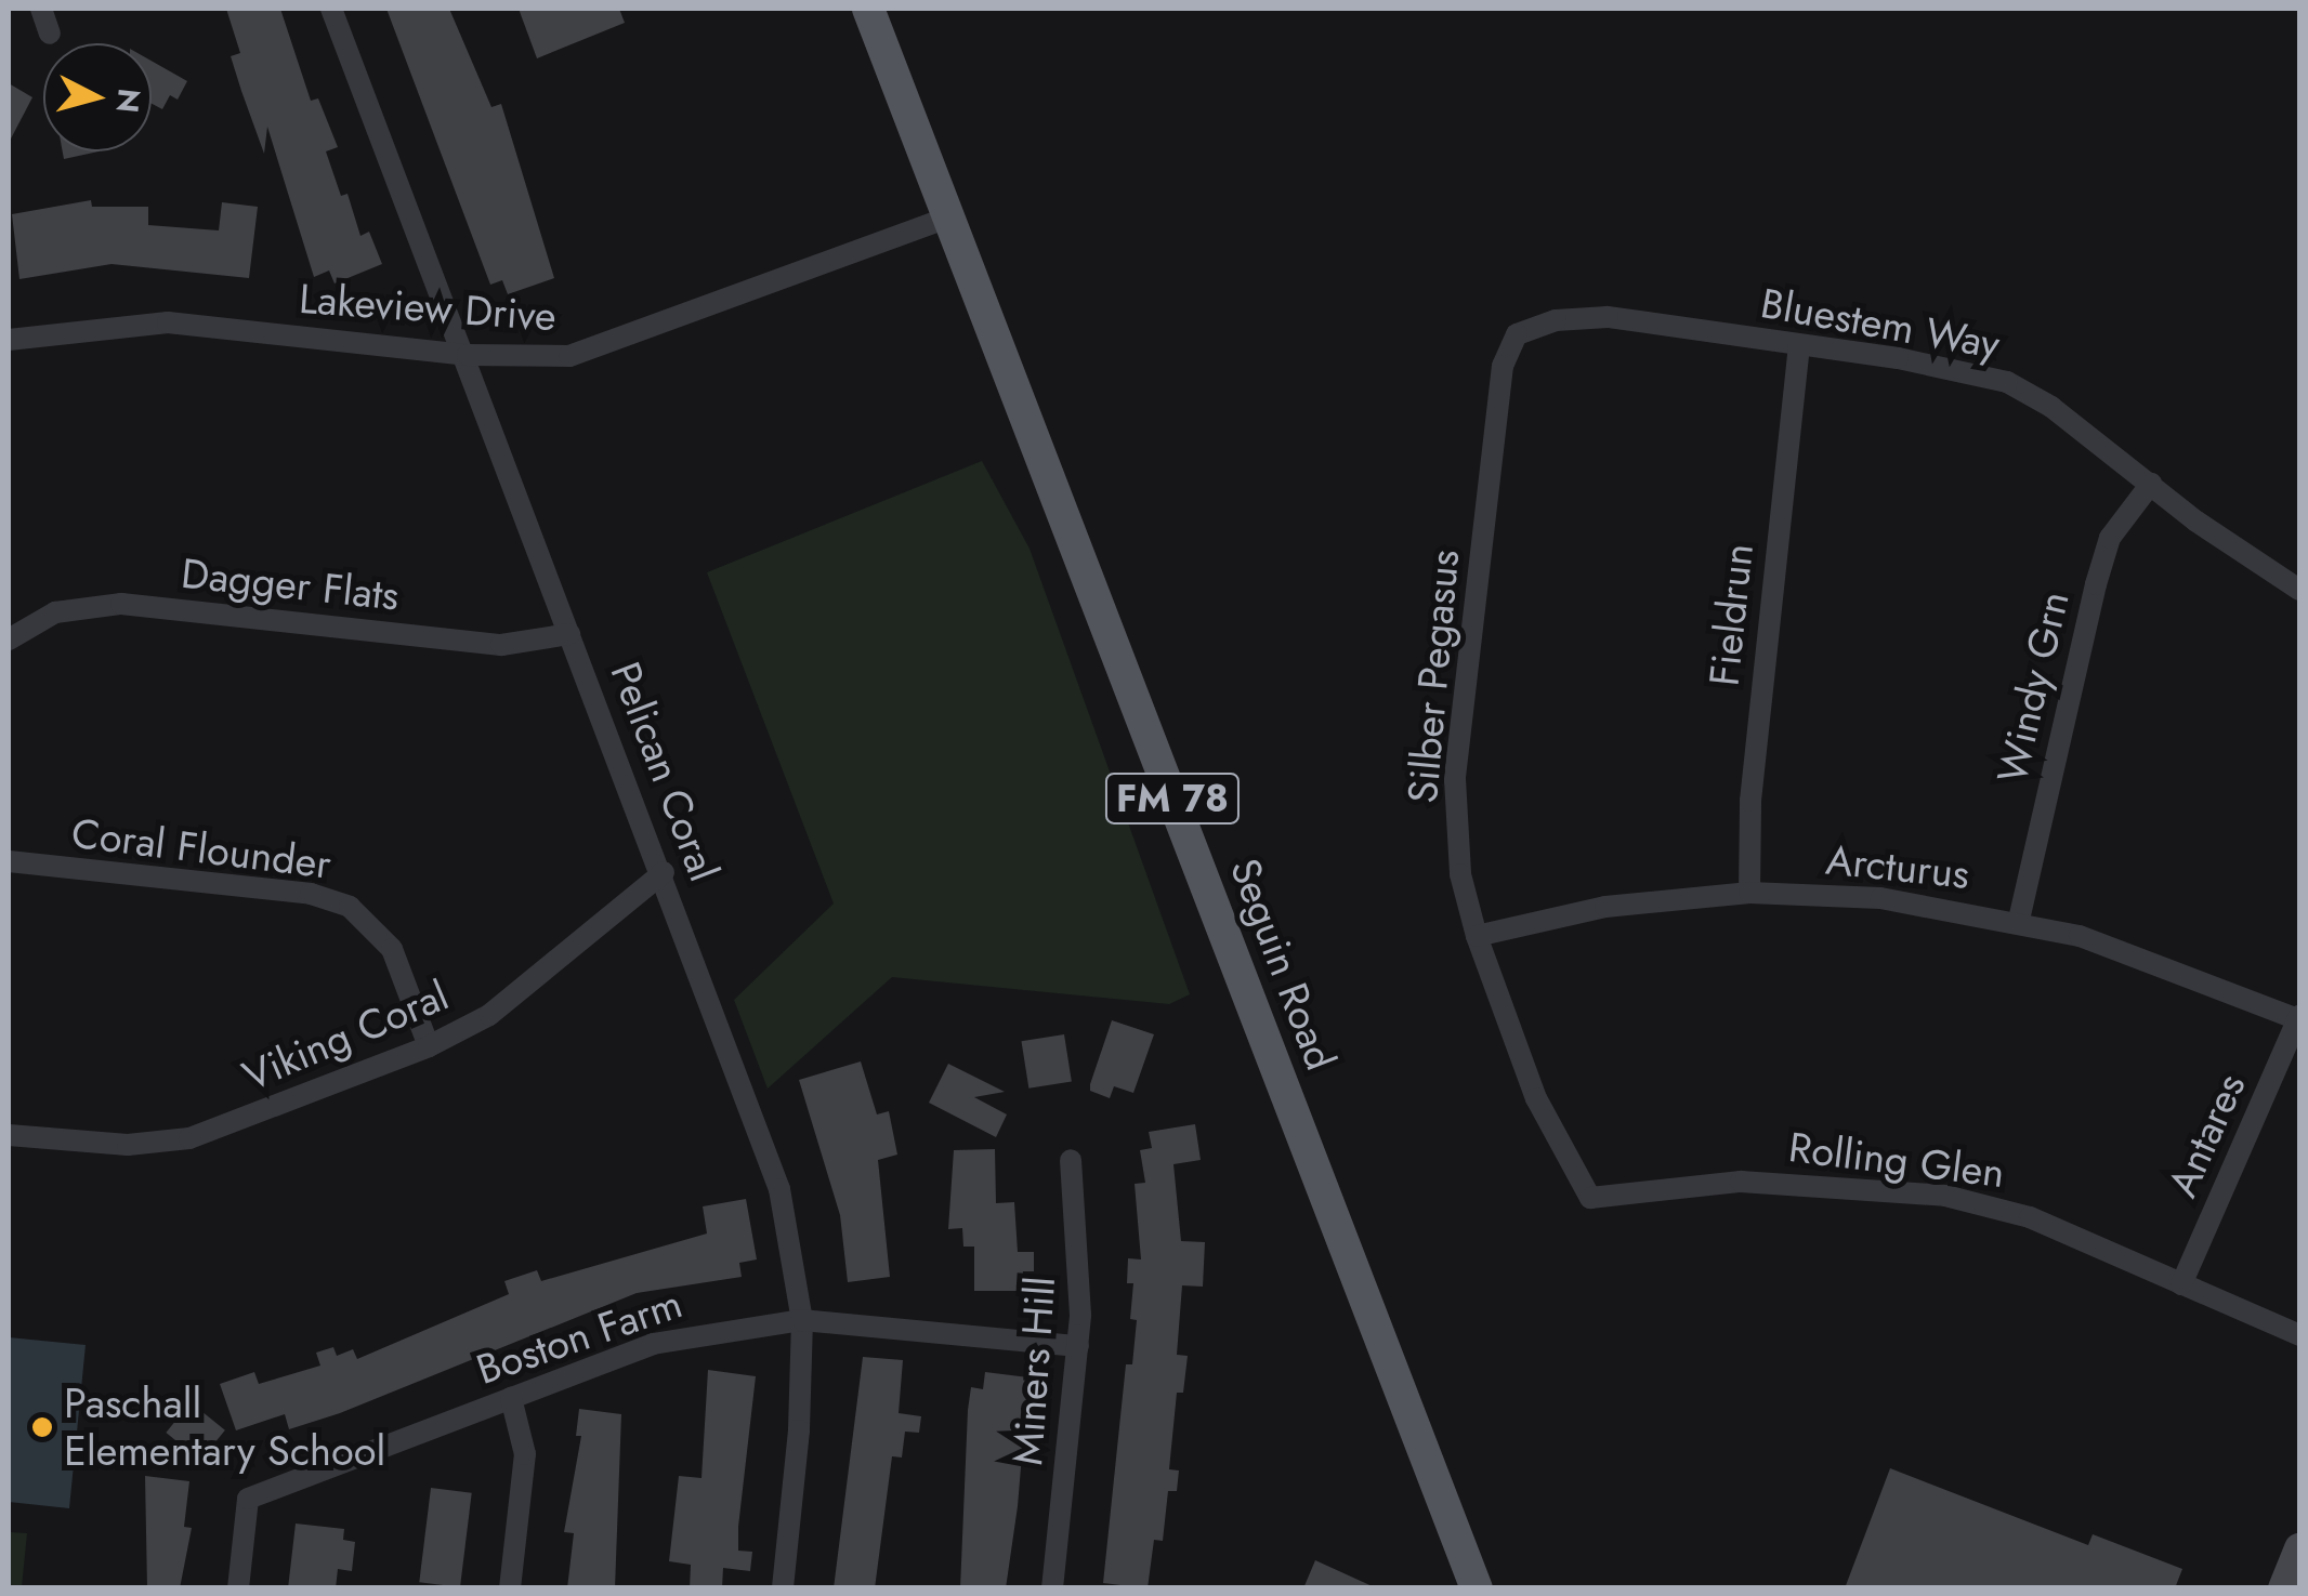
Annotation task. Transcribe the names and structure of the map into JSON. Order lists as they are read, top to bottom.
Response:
{
  "streets": {
    "main road": ["FM 78", "Seguin Road"],
    "street": [
      "Lakeview Drive",
      "Bluestem Way",
      "Dagger Flats",
      "Fieldrun",
      "Silber Pegasus",
      "Windy Grn",
      "Pelican Coral",
      "Coral Flounder",
      "Arcturus",
      "Viking Coral",
      "Antares",
      "Rolling Glen",
      "Boston Farm",
      "Miners Hill"
    ]
  },
  "crossings": [
    ["Lakeview Drive", "Pelican Coral"],
    ["Lakeview Drive", "Seguin Road"],
    ["Bluestem Way", "Fieldrun"],
    ["Bluestem Way", "Silber Pegasus"],
    ["Bluestem Way", "Windy Grn"],
    ["Dagger Flats", "Pelican Coral"],
    ["Fieldrun", "Arcturus"],
    ["Silber Pegasus", "Arcturus"],
    ["Silber Pegasus", "Rolling Glen"],
    ["Windy Grn", "Arcturus"],
    ["Pelican Coral", "Viking Coral"],
    ["Pelican Coral", "Boston Farm"],
    ["Coral Flounder", "Viking Coral"],
    ["Arcturus", "Antares"],
    ["Antares", "Rolling Glen"],
    ["Boston Farm", "Miners Hill"]
  ],
  "places": ["Paschall Elementary School"],
  "north": "right"
}
